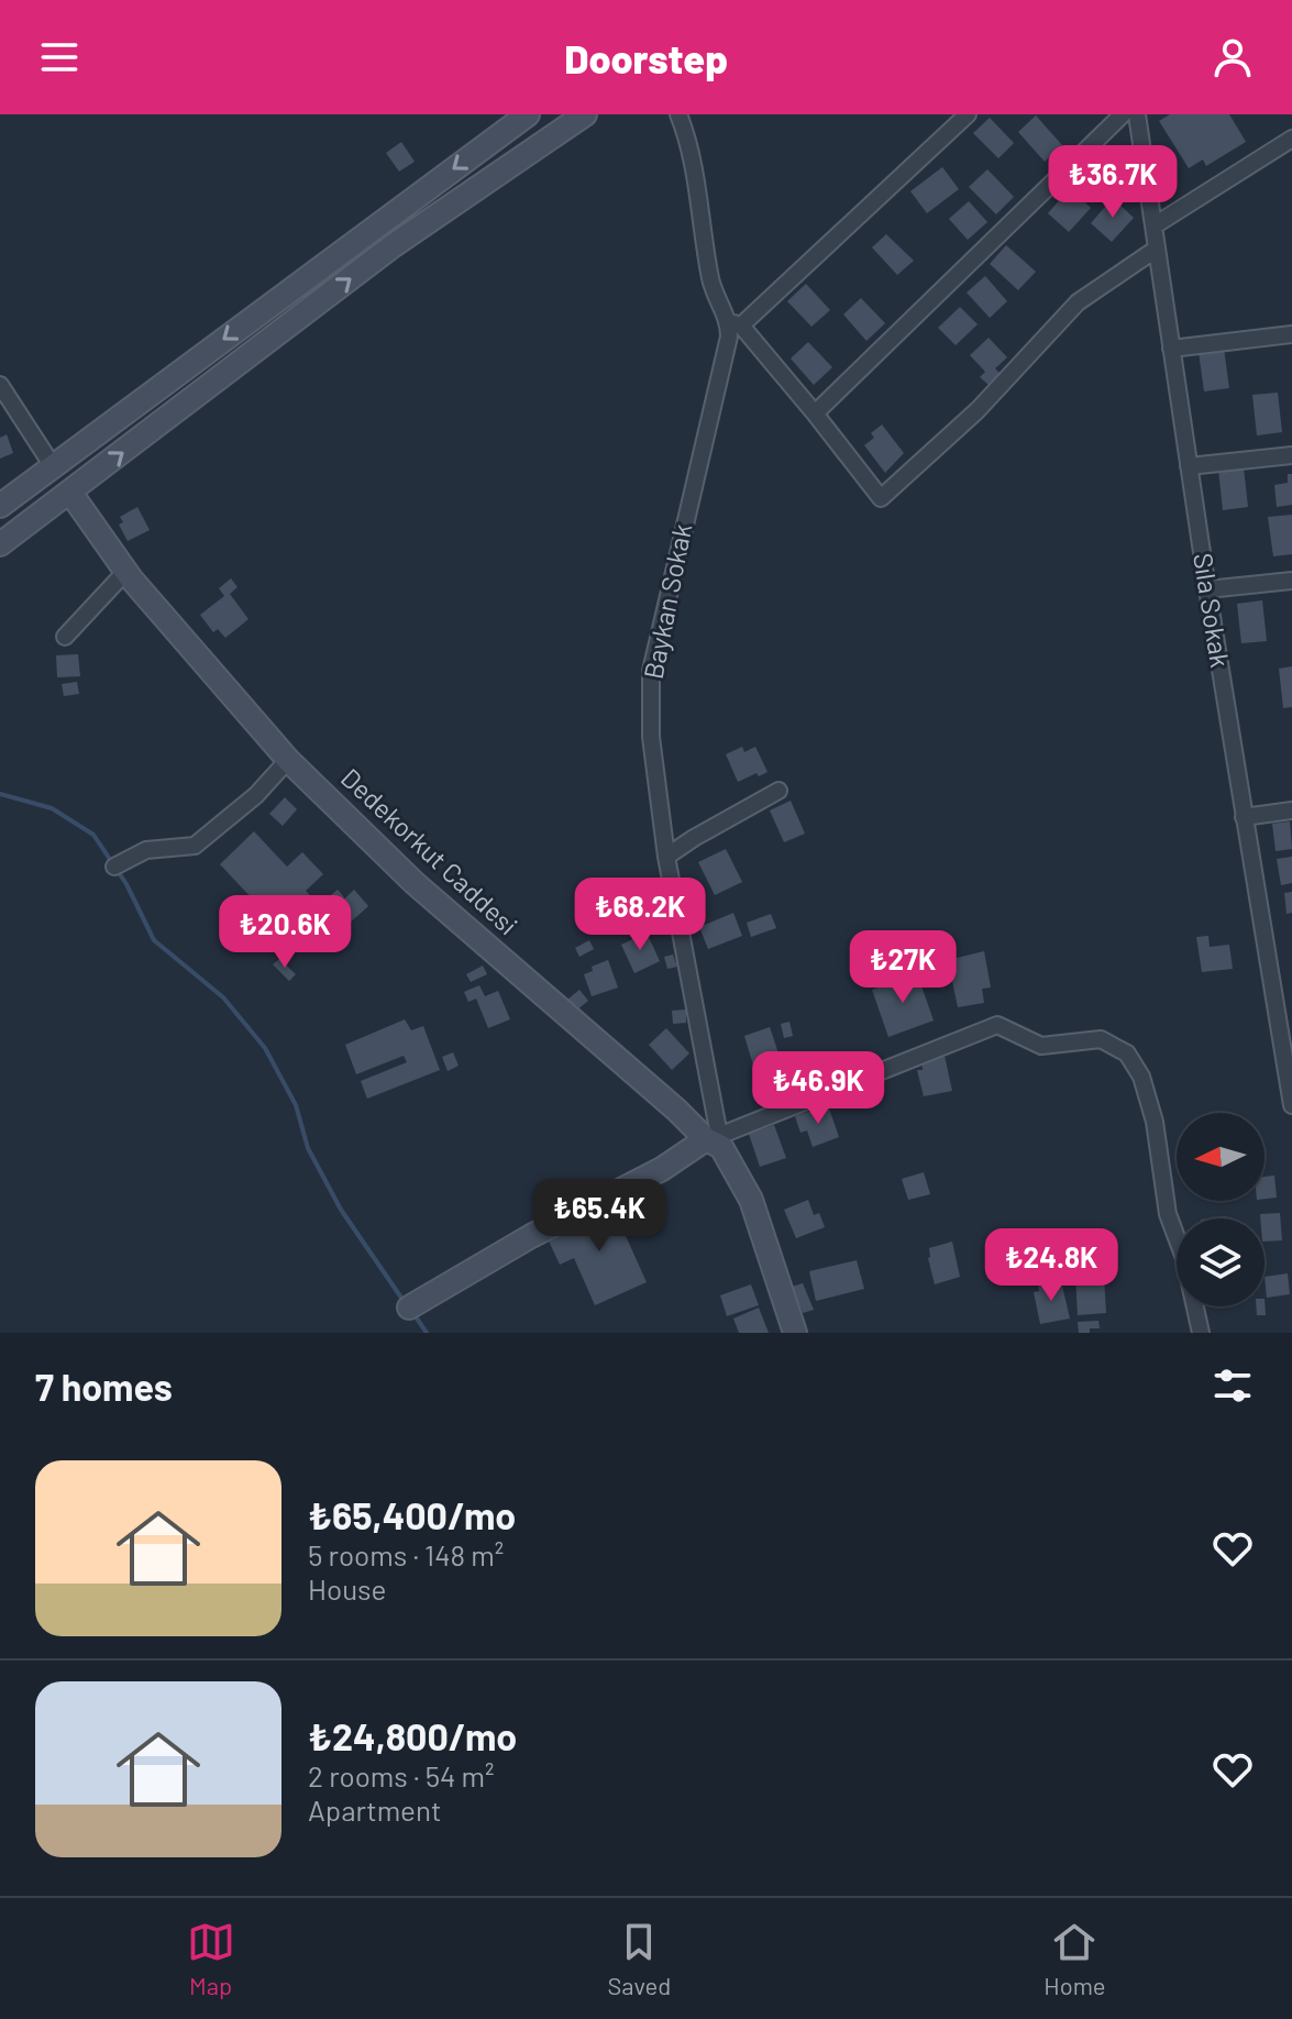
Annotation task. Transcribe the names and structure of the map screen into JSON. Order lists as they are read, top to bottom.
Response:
{
  "streets": {
    "street": ["Baykan Sokak", "Sıla Sokak", "Dedekorkut Caddesi"]
  },
  "crossings": [
    ["Baykan Sokak", "Dedekorkut Caddesi"]
  ],
  "north": "left",
  "page": {
    "header": "Doorstep",
    "price": [
      "₺36.7K",
      "₺68.2K",
      "₺20.6K",
      "₺27K",
      "₺46.9K",
      "₺65.4K",
      "₺24.8K"
    ],
    "heading": "7 homes",
    "list": [
      {
        "name": "₺65,400/mo",
        "note": "5 rooms · 148 m² · House"
      },
      {
        "name": "₺24,800/mo",
        "note": "2 rooms · 54 m² · Apartment"
      }
    ],
    "tabs": ["Map", "Saved", "Home"]
  }
}
